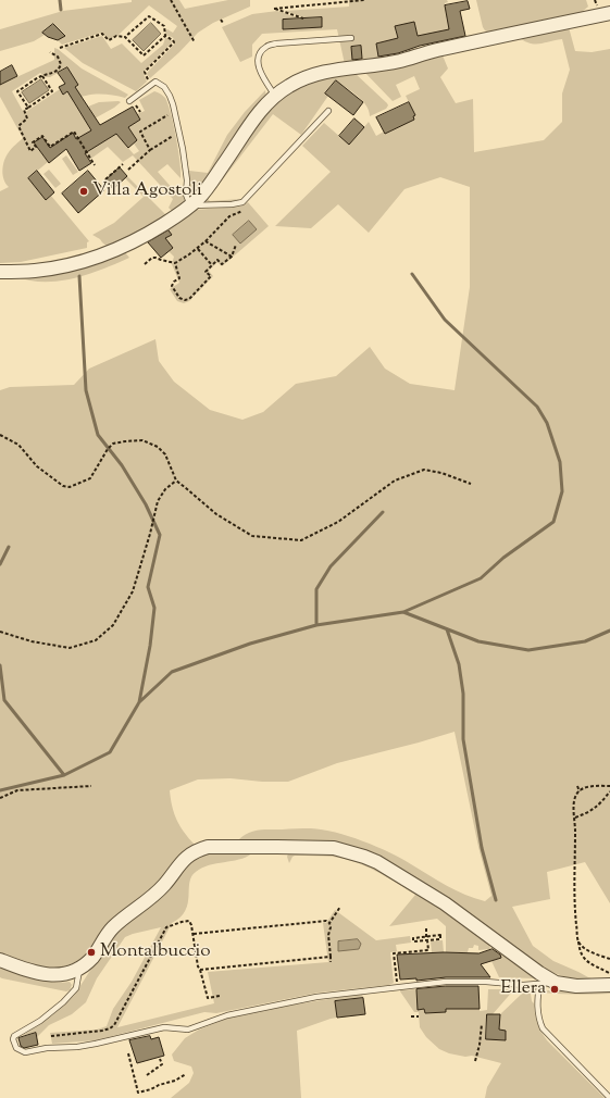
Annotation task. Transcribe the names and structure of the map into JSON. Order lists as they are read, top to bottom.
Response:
{
  "places": ["Villa Agostoli", "Montalbuccio", "Ellera"]
}
